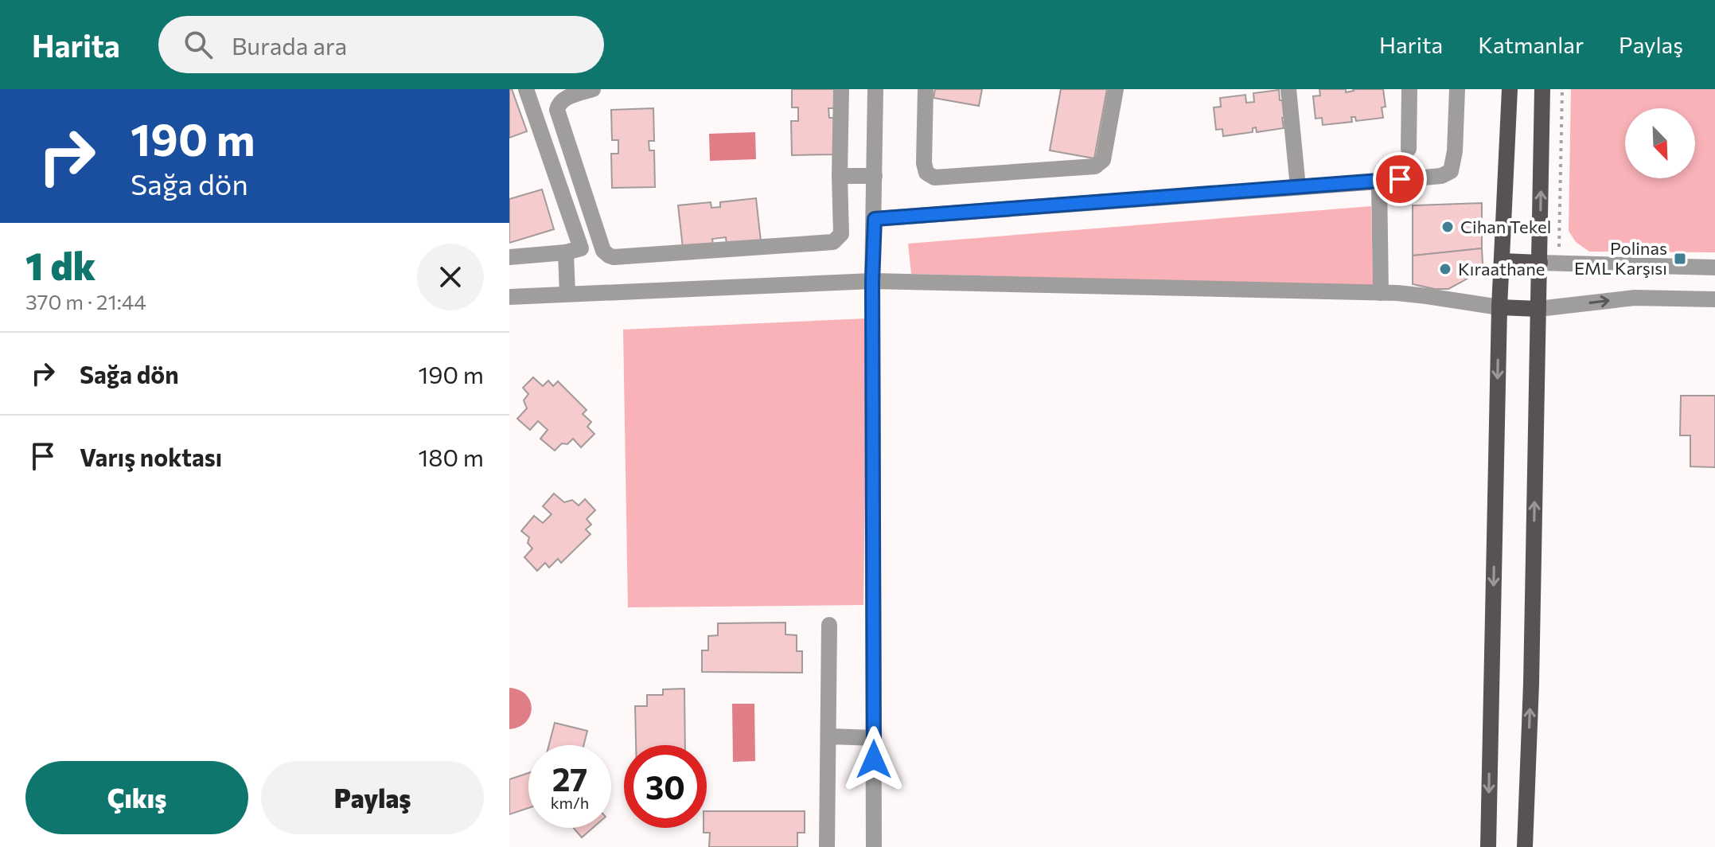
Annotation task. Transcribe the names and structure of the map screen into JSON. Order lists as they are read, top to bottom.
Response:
{
  "places": {
    "other": ["Cihan Tekel", "Kıraathane"],
    "transit": ["Polinas EML Karşısı"]
  },
  "north": "bottom right",
  "page": {
    "header": "Harita",
    "search": "Burada ara",
    "nav": ["Harita", "Katmanlar", "Paylaş"],
    "turn": ["190 m", "Sağa dön"],
    "heading": ["1 dk", "370 m · 21:44"],
    "list": [
      {
        "name": "Sağa dön",
        "value": "190 m"
      },
      {
        "name": "Varış noktası",
        "value": "180 m"
      }
    ],
    "speed": "27 km/h",
    "limit": "30",
    "buttons": ["Çıkış", "Paylaş"]
  }
}
